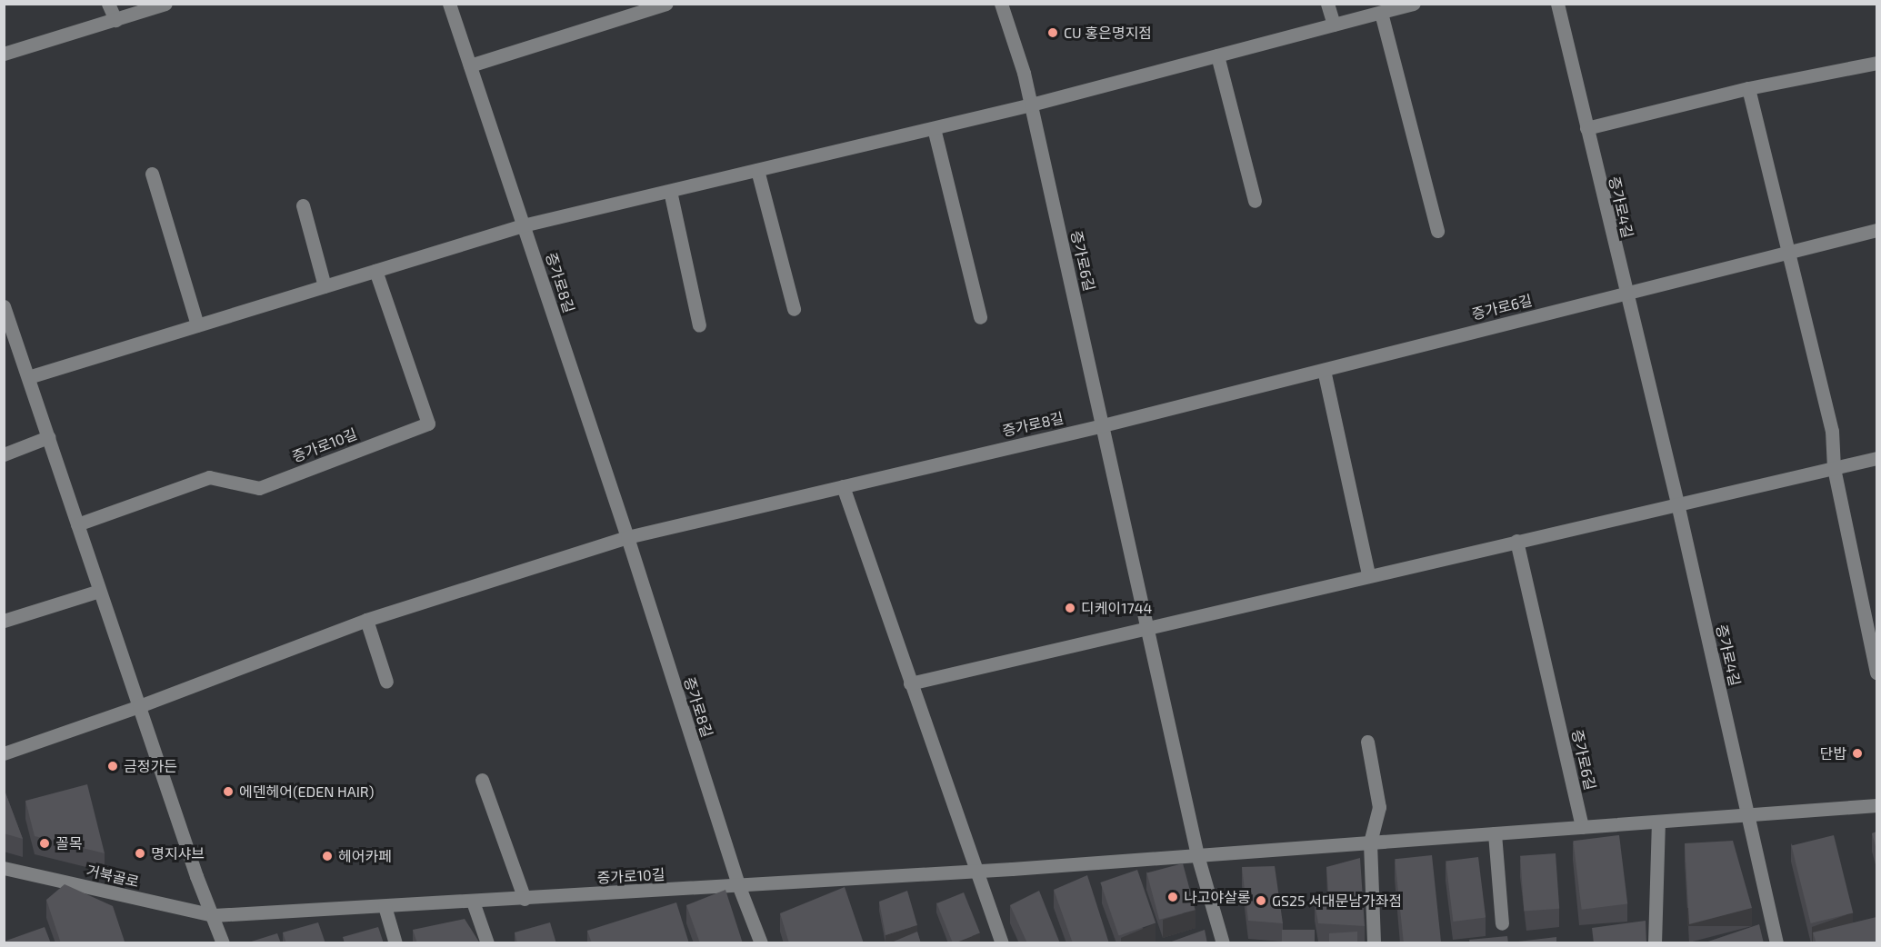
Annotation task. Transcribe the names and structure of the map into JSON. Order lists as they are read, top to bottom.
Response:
{
  "streets": {
    "street": [
      "증가로4길",
      "증가로6길",
      "증가로8길",
      "증가로10길",
      "거북골로"
    ]
  },
  "crossings": [
    ["증가로4길", "증가로6길"],
    ["증가로6길", "증가로8길"],
    ["증가로8길", "증가로10길"],
    ["증가로10길", "거북골로"]
  ],
  "places": [
    "CU 홍은명지점",
    "디케이1744",
    "단밥",
    "금정가든",
    "에덴헤어(EDEN HAIR)",
    "꼴목",
    "명지샤브",
    "헤어카페",
    "나고야살롱",
    "GS25 서대문남가좌점"
  ]
}
